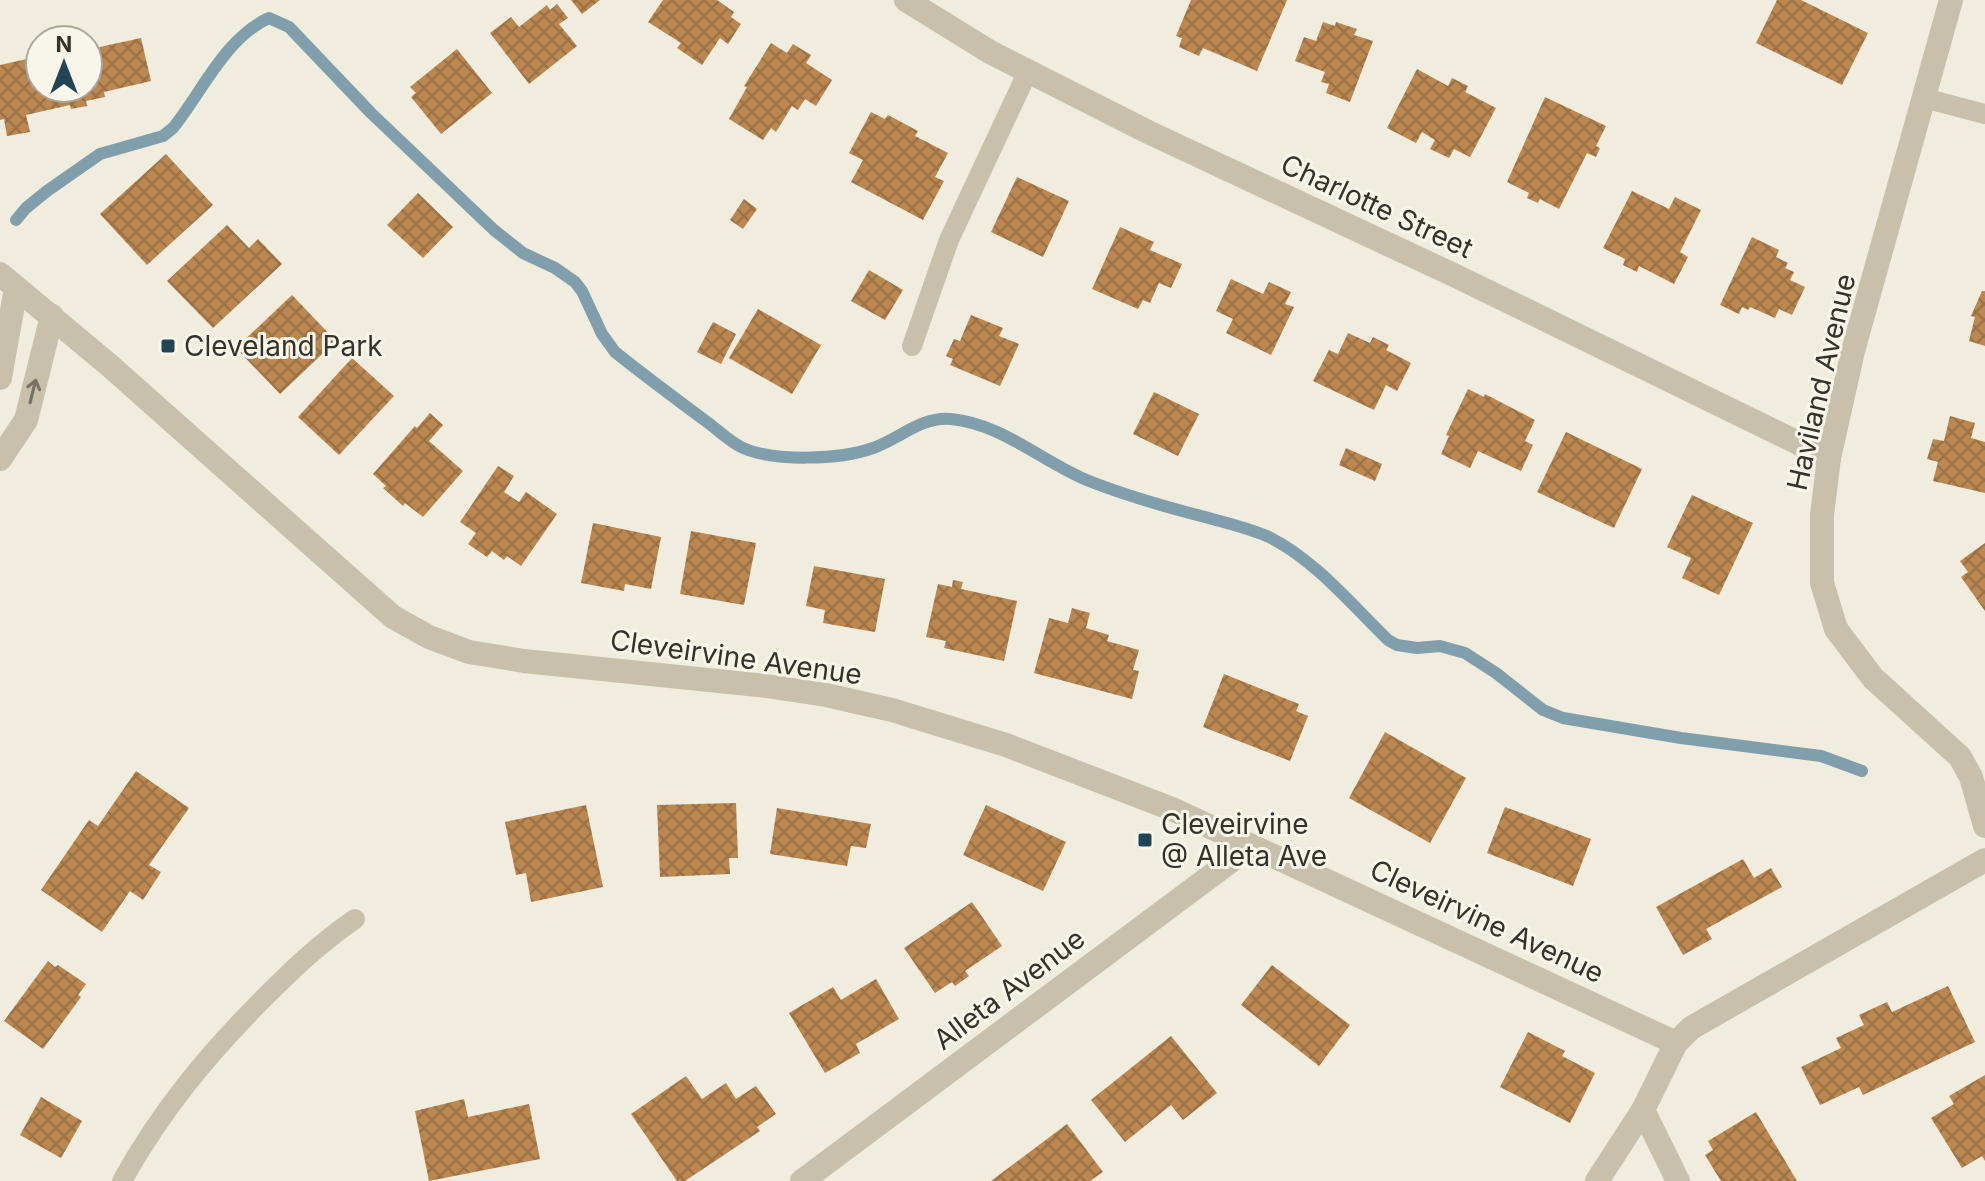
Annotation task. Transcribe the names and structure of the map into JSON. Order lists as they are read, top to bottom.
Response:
{
  "streets": {
    "street": [
      "Charlotte Street",
      "Haviland Avenue",
      "Cleveirvine Avenue",
      "Alleta Avenue"
    ]
  },
  "crossings": [
    ["Charlotte Street", "Haviland Avenue"],
    ["Cleveirvine Avenue", "Alleta Avenue"]
  ],
  "places": {
    "transit": ["Cleveland Park", "Cleveirvine @ Alleta Ave"]
  },
  "north": "top"
}
